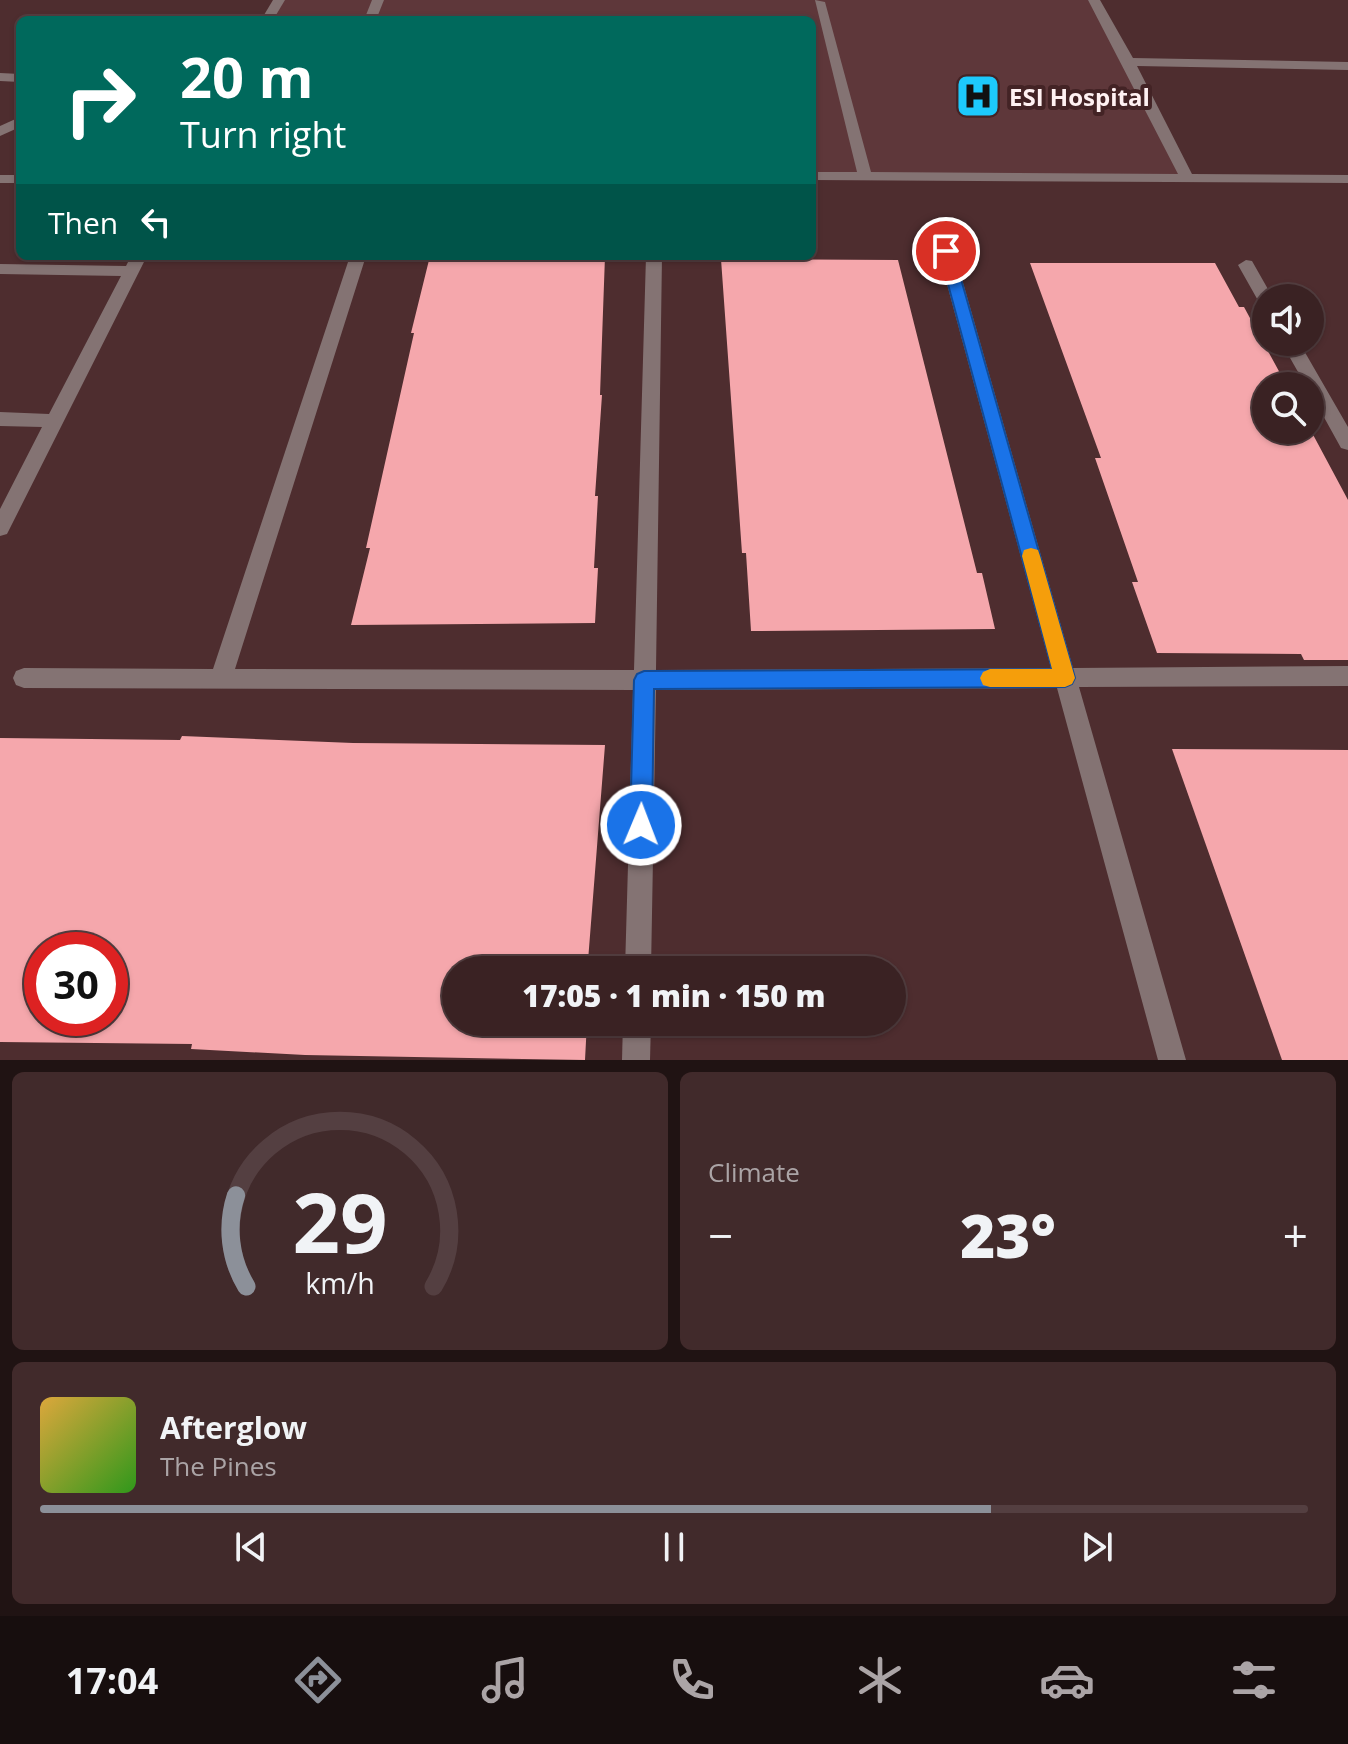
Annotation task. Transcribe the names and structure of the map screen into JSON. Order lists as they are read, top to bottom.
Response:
{
  "places": {
    "hospital": ["ESI Hospital"]
  },
  "page": {
    "turn": ["20 m", "Turn right"],
    "then": "Then",
    "limit": "30",
    "trip": "17:05 · 1 min · 150 m",
    "tile": "Climate",
    "heat": ["−", "23°", "+"],
    "song": ["Afterglow", "The Pines"],
    "tabs": "17:04",
    "gauge": ["29", "km/h"]
  }
}
